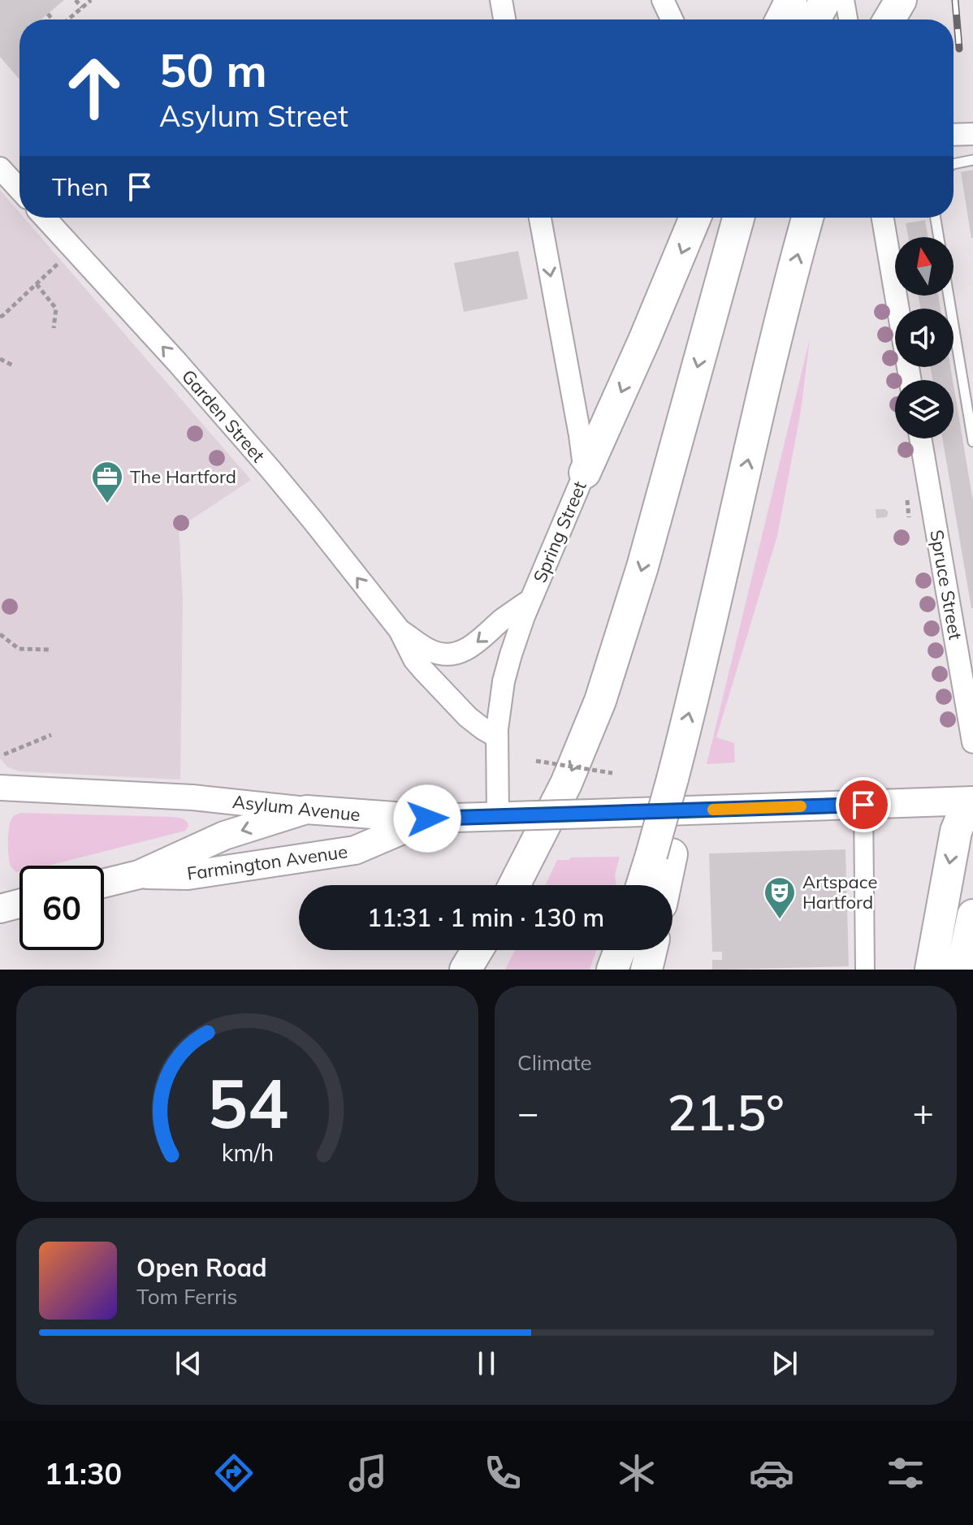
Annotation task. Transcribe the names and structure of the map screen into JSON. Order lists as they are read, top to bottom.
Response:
{
  "streets": {
    "main road": ["Asylum Avenue", "Farmington Avenue"],
    "street": ["Garden Street", "Spring Street", "Spruce Street"]
  },
  "crossings": [
    ["Garden Street", "Spring Street"],
    ["Asylum Avenue", "Farmington Avenue"]
  ],
  "one_way": ["Garden Street", "Spring Street"],
  "places": {
    "office": ["The Hartford"],
    "theatre": ["Artspace Hartford"]
  },
  "north": "top",
  "page": {
    "turn": ["50 m", "Asylum Street"],
    "then": "Then",
    "limit": "60",
    "trip": "11:31 · 1 min · 130 m",
    "tile": "Climate",
    "heat": ["−", "21.5°", "+"],
    "song": ["Open Road", "Tom Ferris"],
    "tabs": "11:30",
    "gauge": ["54", "km/h"]
  }
}
